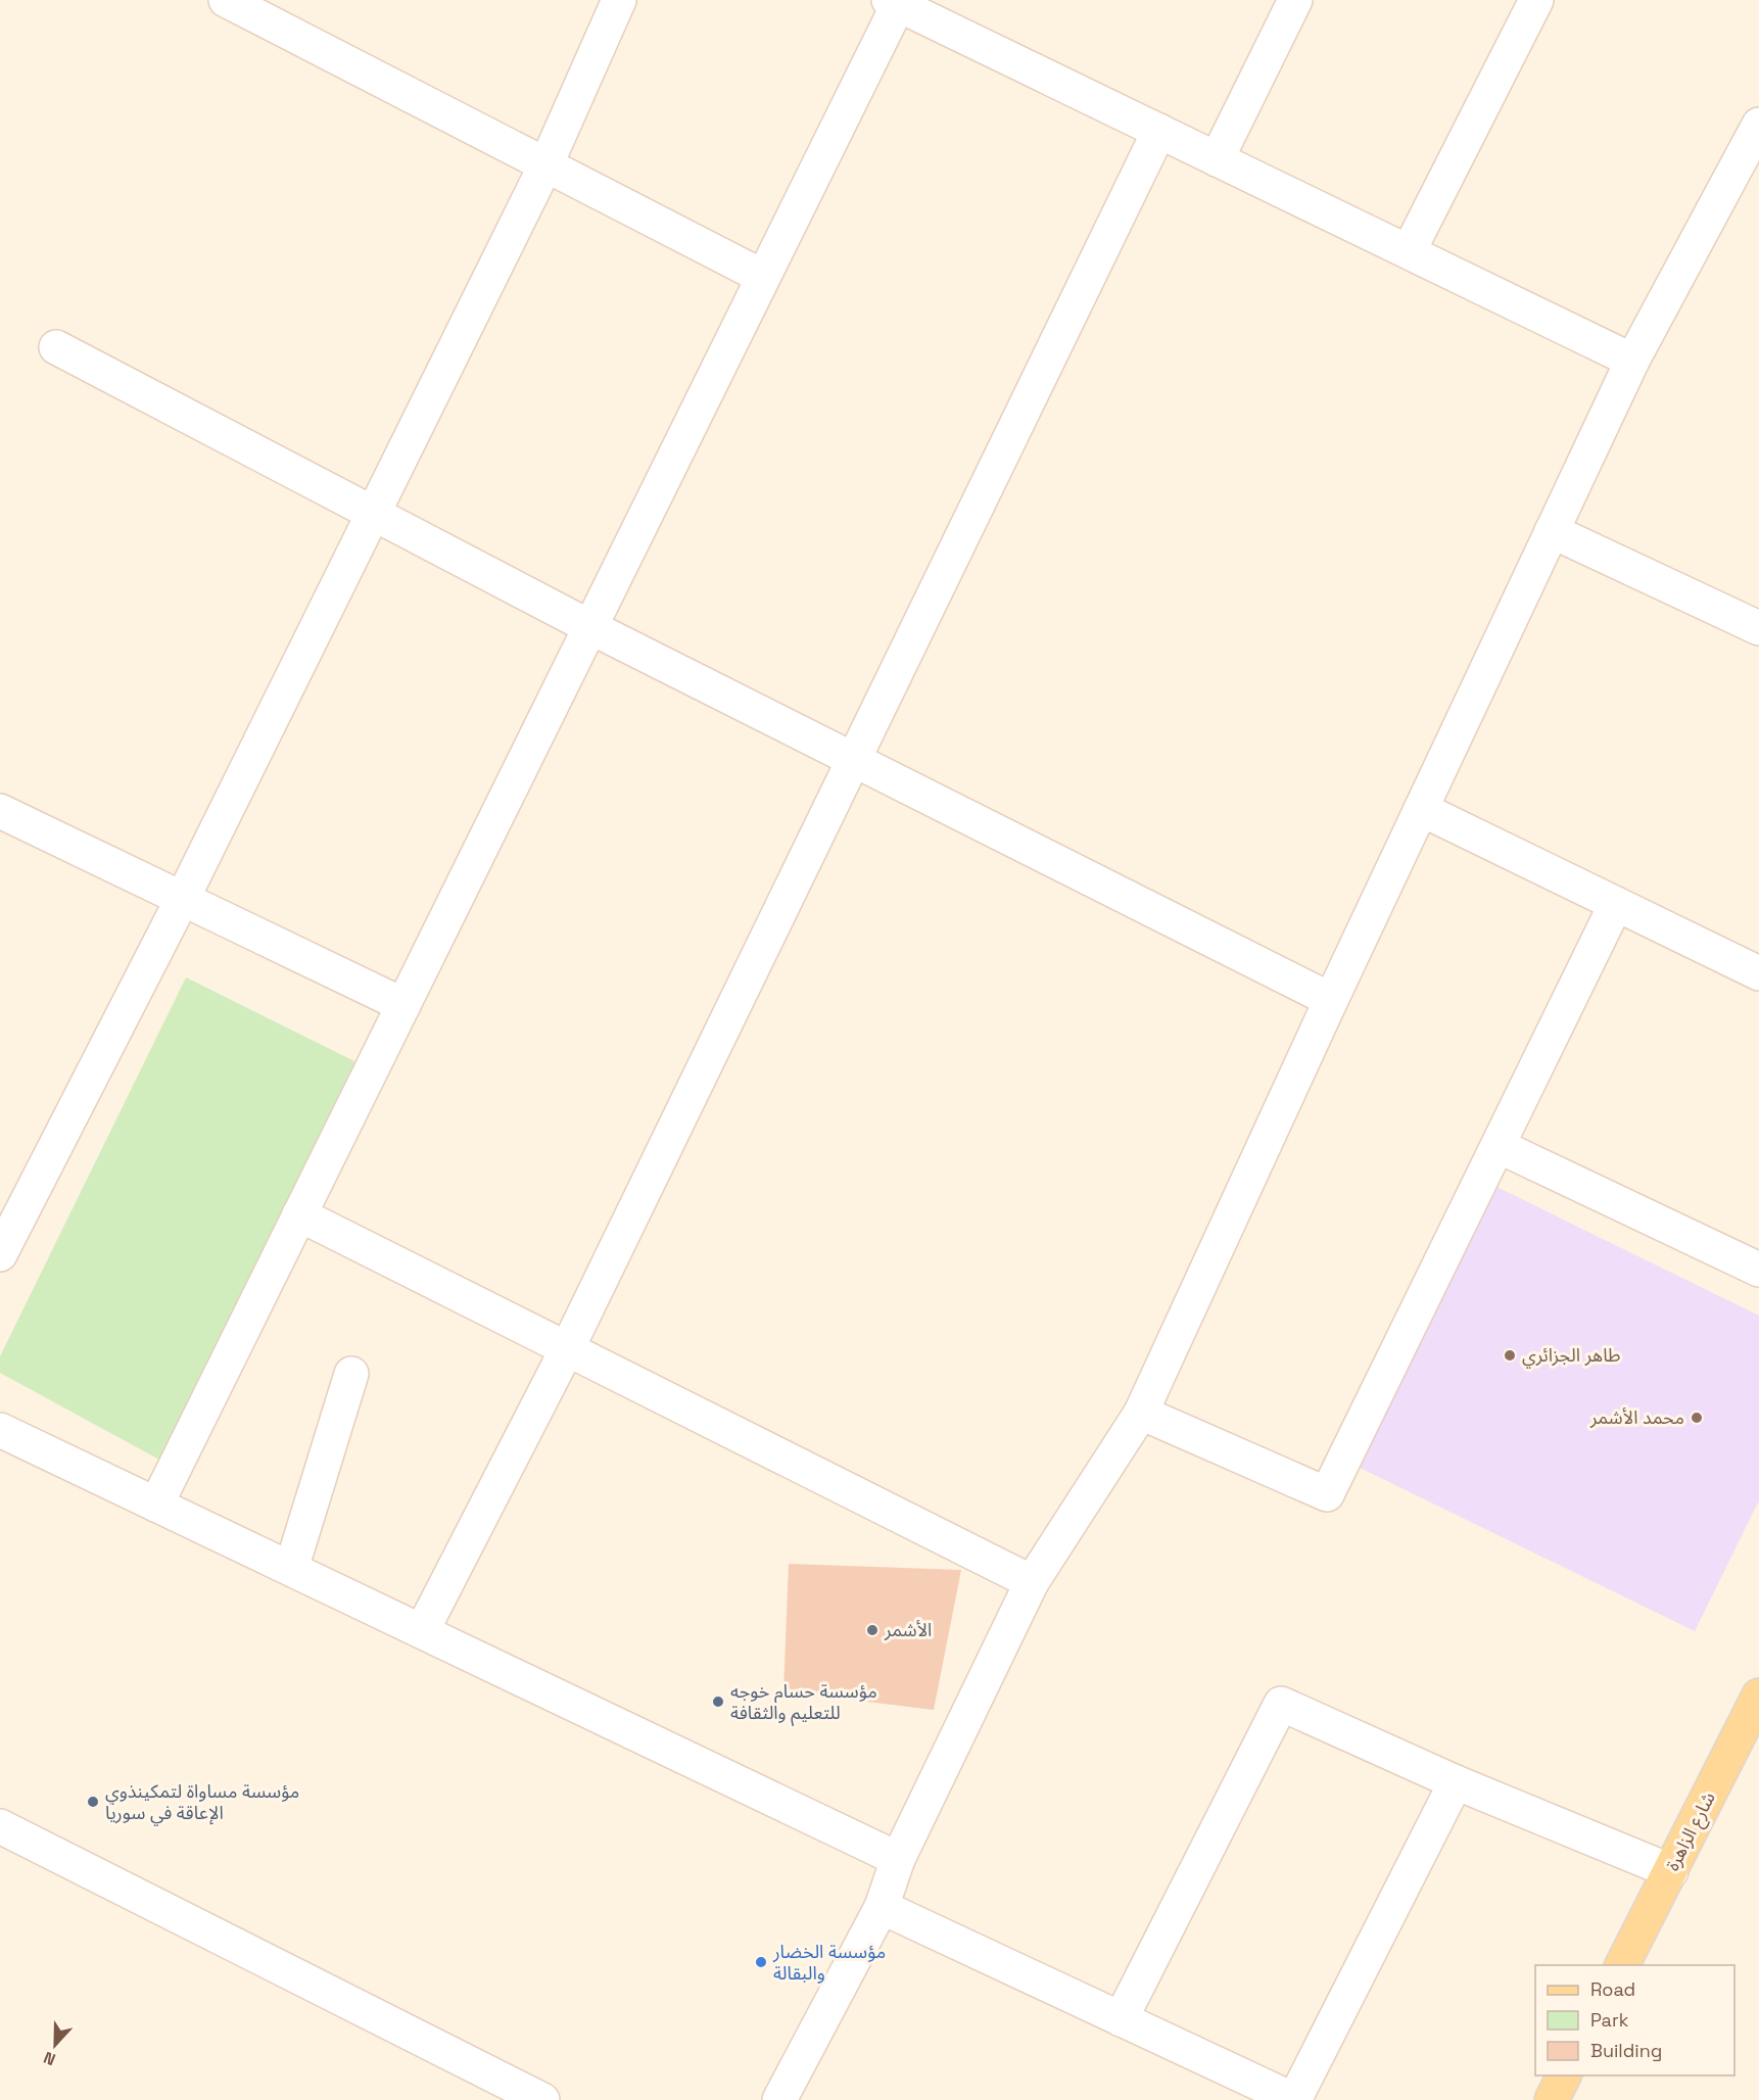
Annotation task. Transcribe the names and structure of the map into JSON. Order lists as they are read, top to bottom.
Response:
{
  "streets": {
    "main road": ["شارع الزاهرة"]
  },
  "places": [
    "طاهر الجزائري",
    "محمد الأشمر",
    "الأشمر",
    "مؤسسة حسام خوجه للتعليم والثقافة",
    "مؤسسة مساواة لتمكينذوي الإعاقة في سوريا",
    "مؤسسة الخضار والبقالة"
  ],
  "legend": ["Road", "Park", "Building"],
  "north": "bottom"
}
